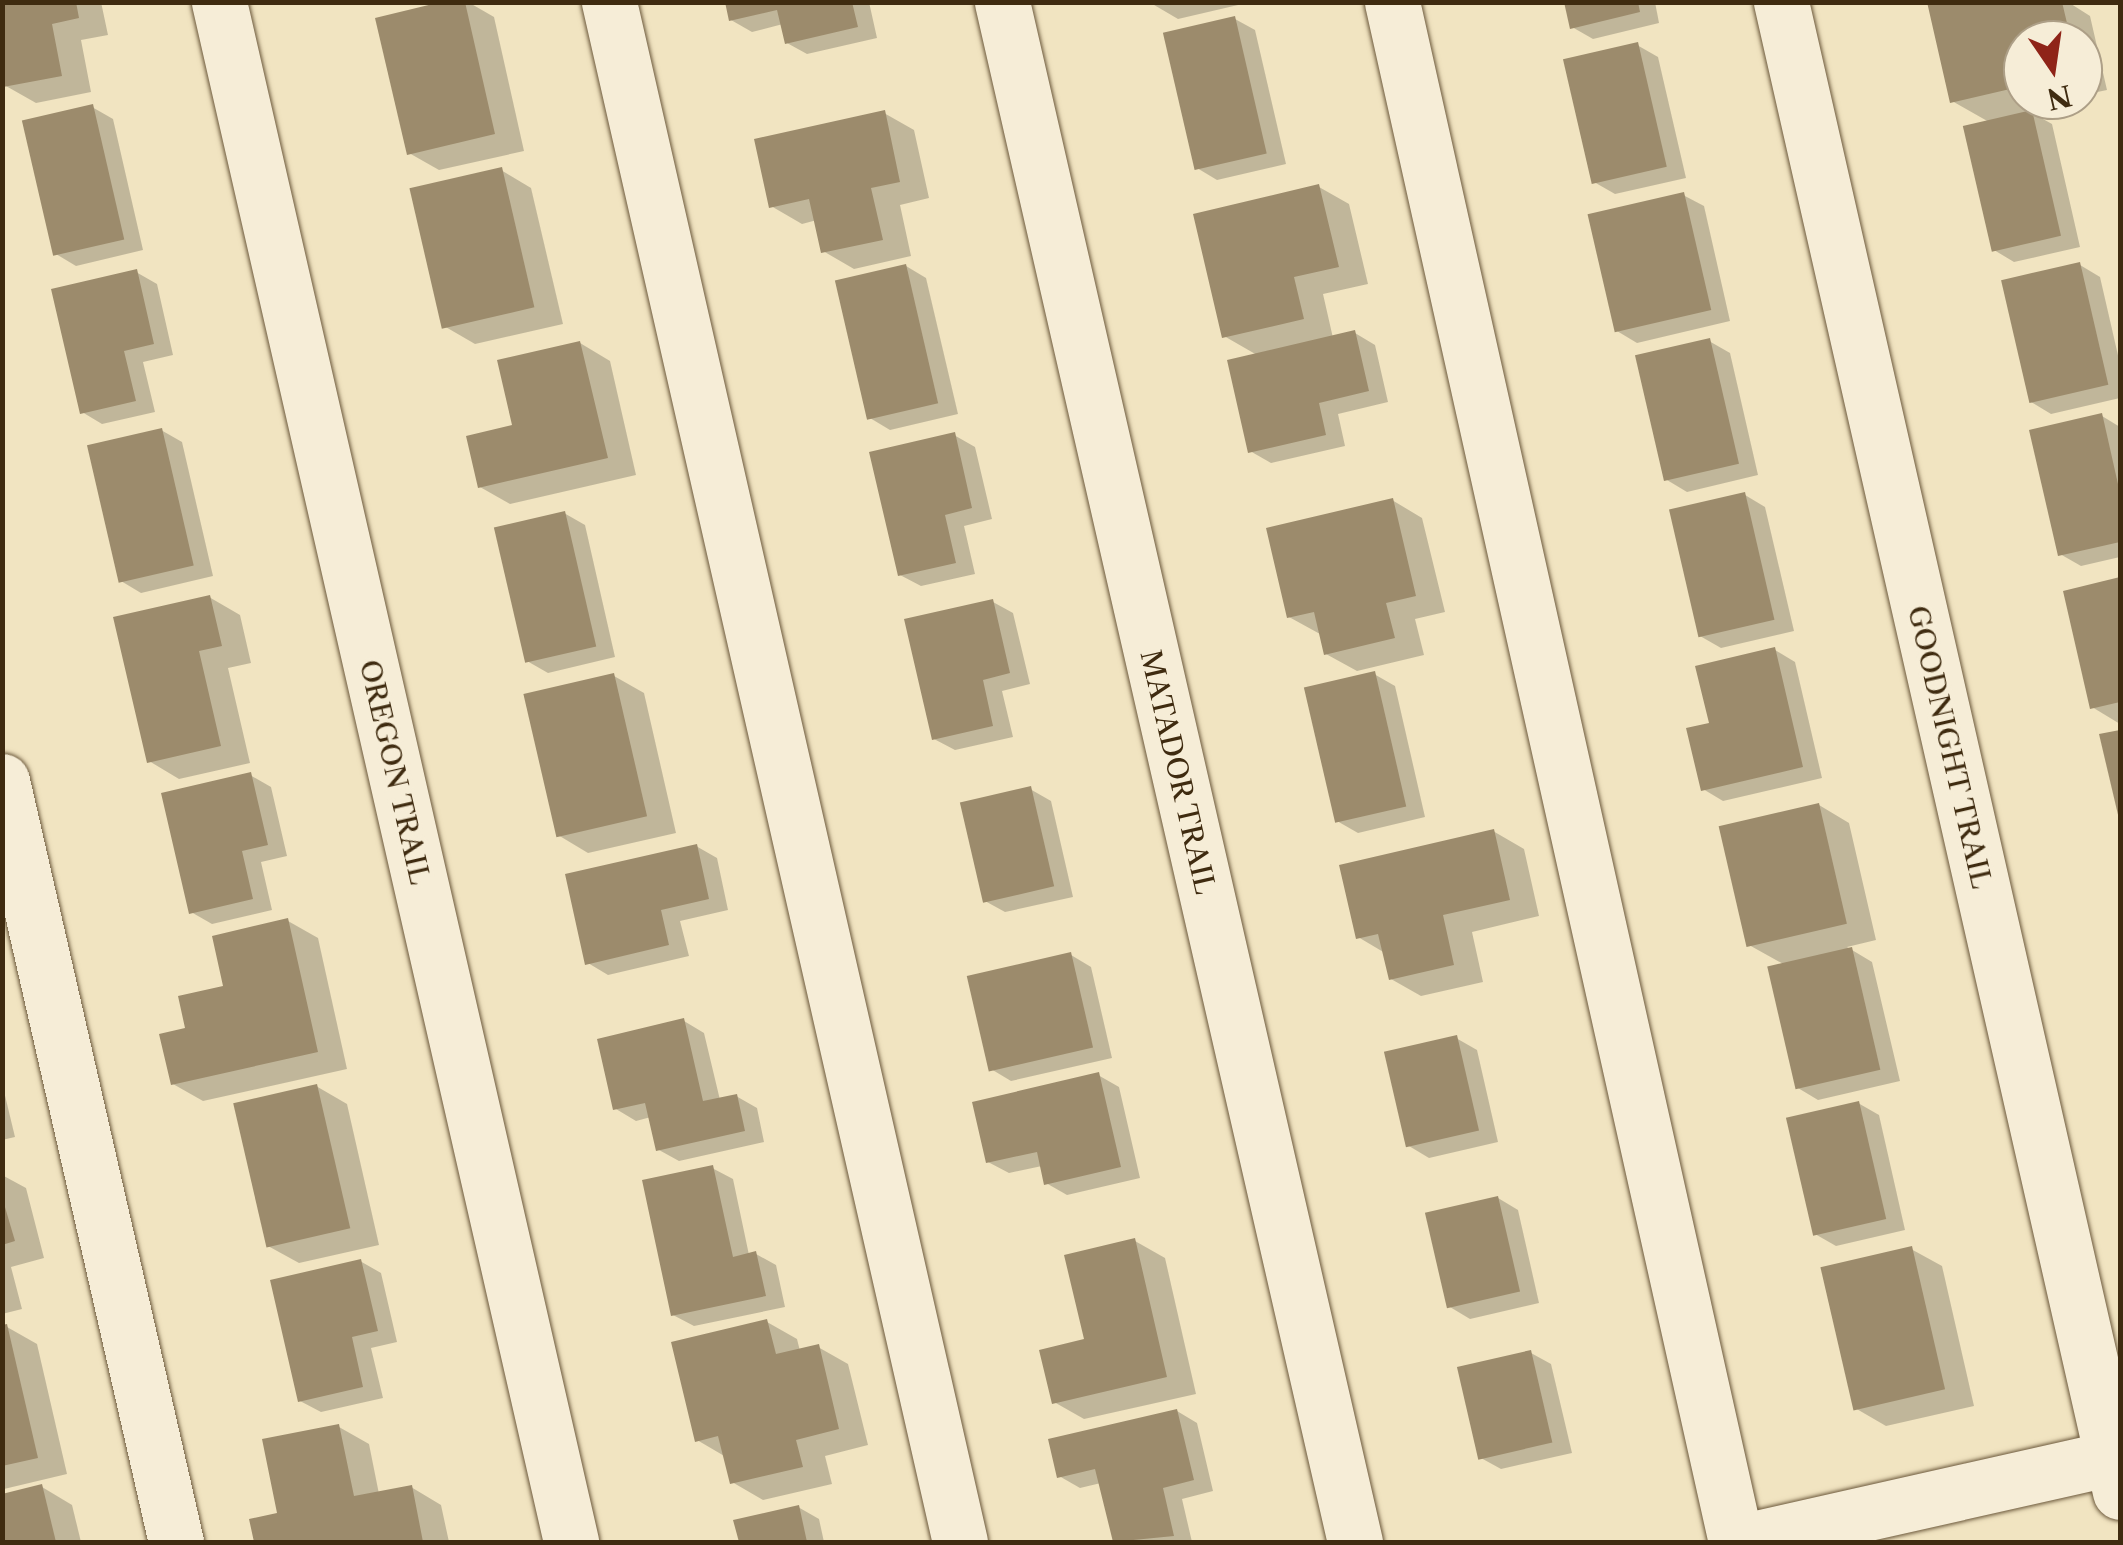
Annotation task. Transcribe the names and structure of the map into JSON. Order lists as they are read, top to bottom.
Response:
{
  "streets": {
    "street": ["GOODNIGHT TRAIL", "OREGON TRAIL", "MATADOR TRAIL"]
  },
  "north": "bottom"
}
